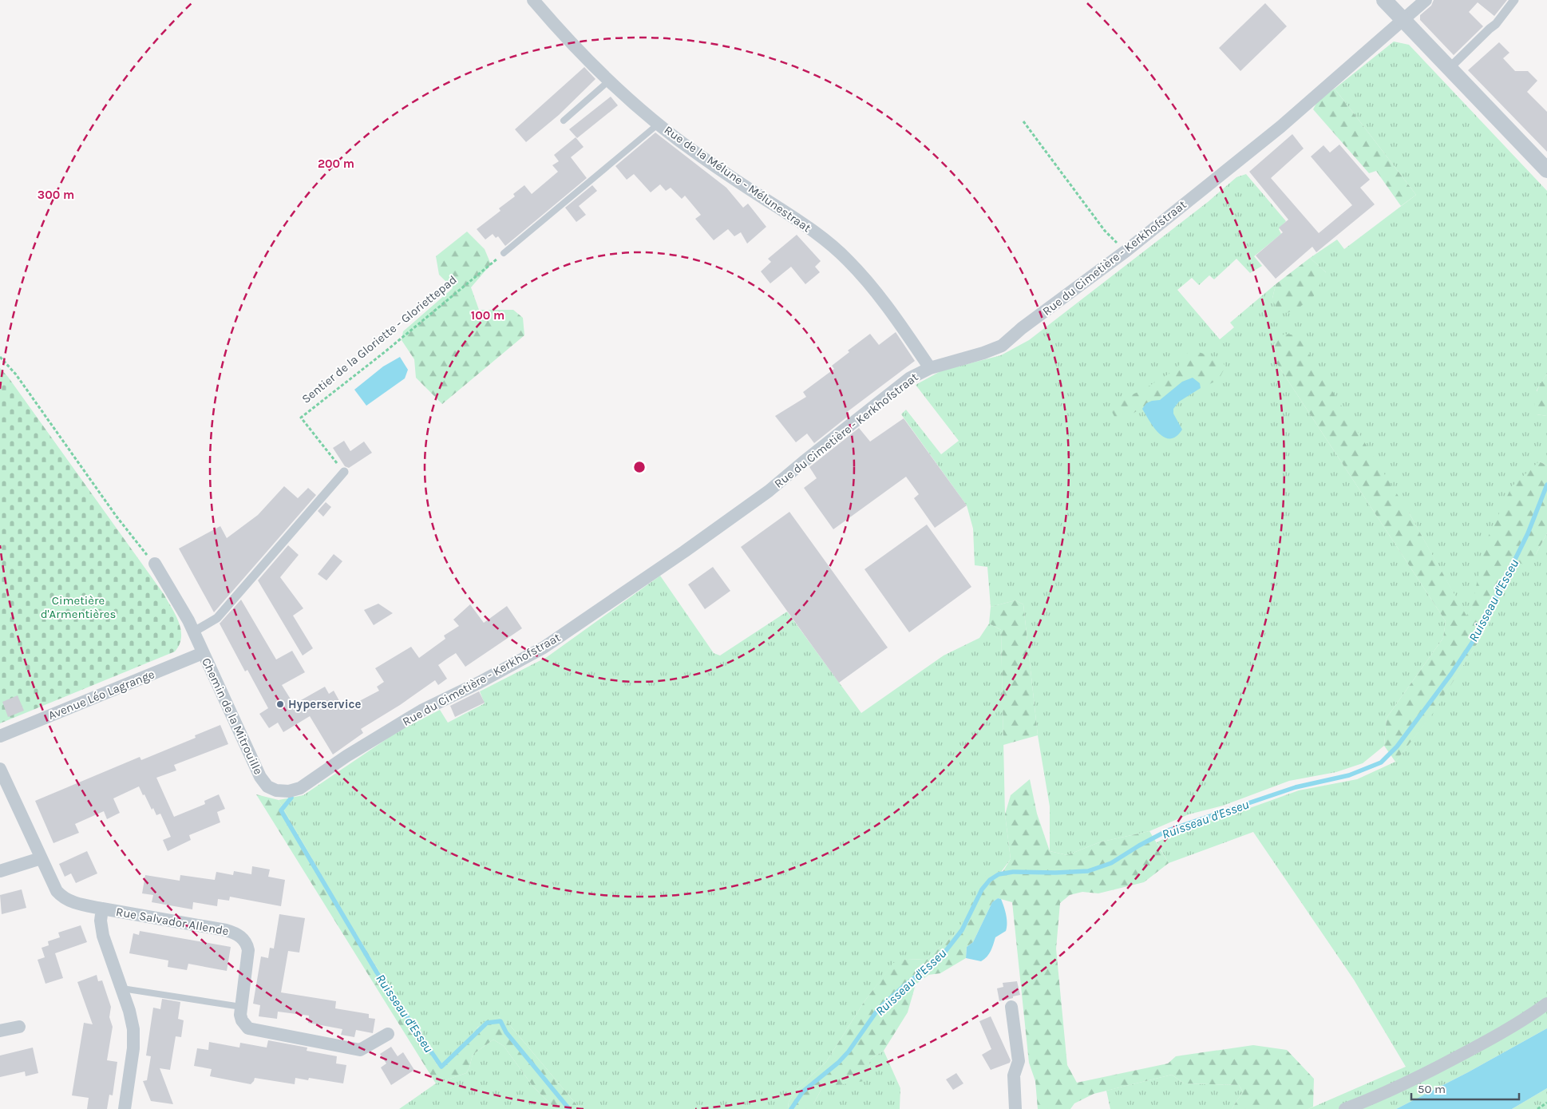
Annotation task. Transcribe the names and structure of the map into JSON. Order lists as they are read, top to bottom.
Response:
{
  "streets": {
    "street": [
      "Rue de la Mélune - Mélunestraat",
      "Rue du Cimetière - Kerkhofstraat",
      "Avenue Léo Lagrange",
      "Chemin de la Mitrouille",
      "Rue Salvador Allende"
    ],
    "path": ["Sentier de la Gloriette - Gloriettepad"]
  },
  "crossings": [
    ["Rue de la Mélune - Mélunestraat", "Rue du Cimetière - Kerkhofstraat"],
    ["Rue du Cimetière - Kerkhofstraat", "Chemin de la Mitrouille"],
    ["Avenue Léo Lagrange", "Chemin de la Mitrouille"]
  ],
  "water": ["Ruisseau d'Esseu"],
  "parks": ["Cimetière d'Armentières"],
  "places": ["Hyperservice"],
  "scale_bar": "50 m",
  "rings": ["200 m", "300 m", "100 m"]
}
